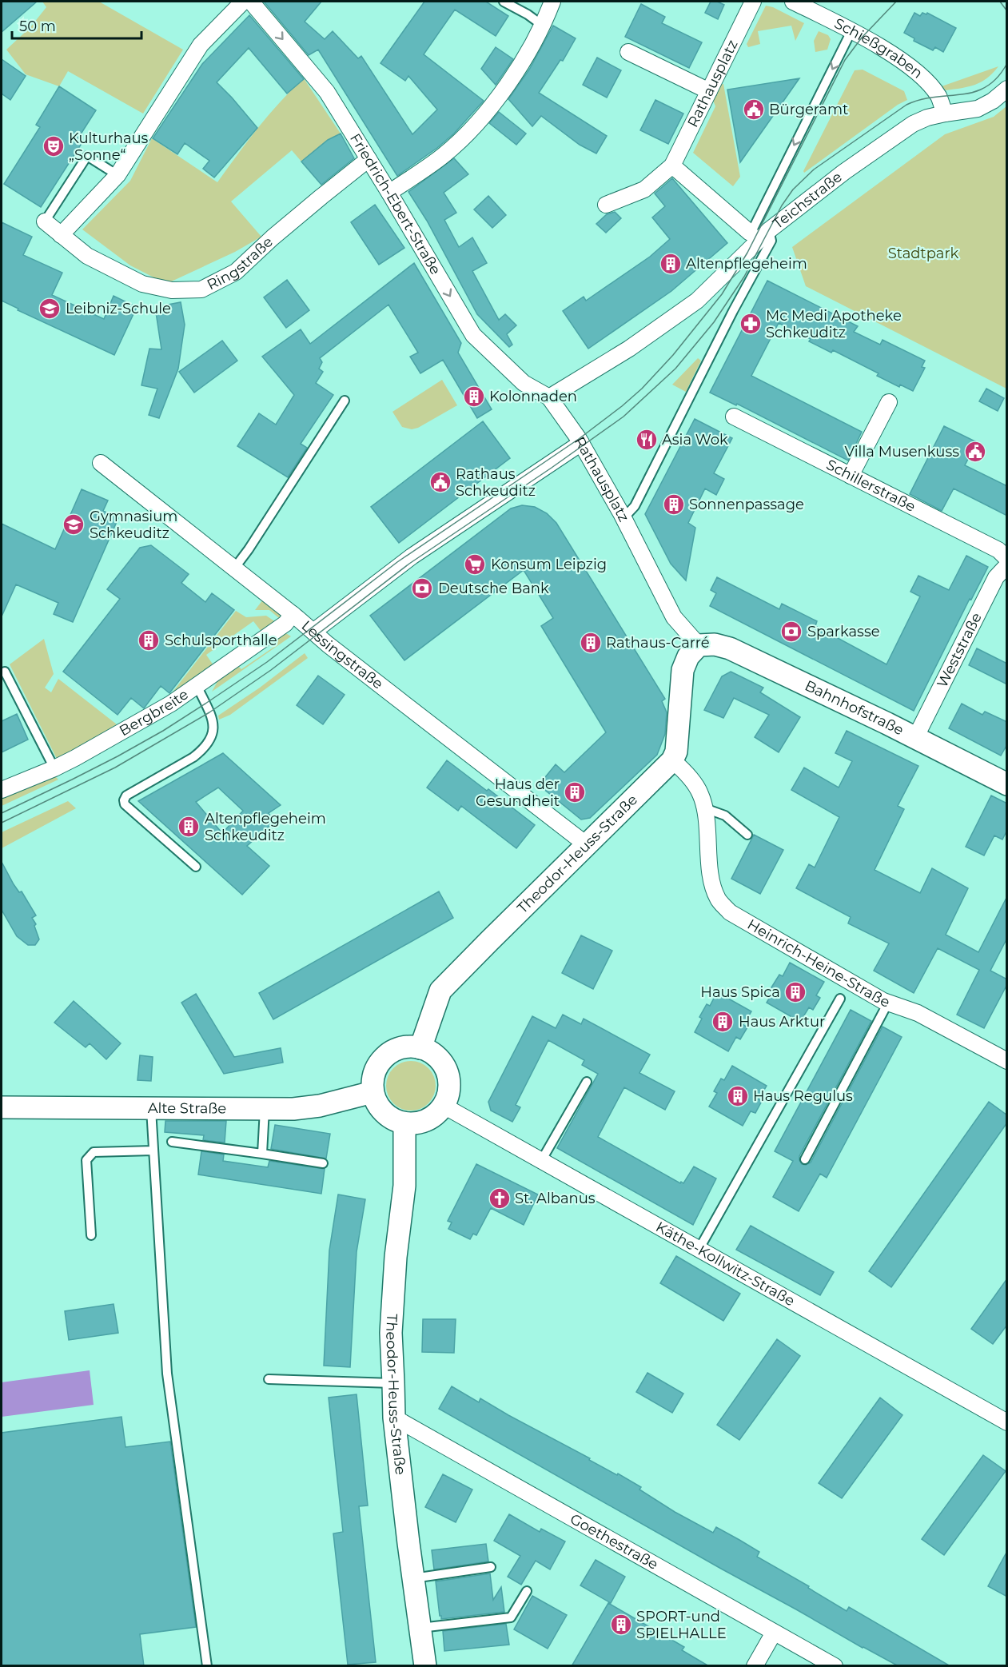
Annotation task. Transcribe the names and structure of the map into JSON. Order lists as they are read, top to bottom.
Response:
{
  "streets": {
    "street": [
      "Schießgraben",
      "Rathausplatz",
      "Teichstraße",
      "Friedrich-Ebert-Straße",
      "Ringstraße",
      "Schillerstraße",
      "Weststraße",
      "Lessingstraße",
      "Bahnhofstraße",
      "Bergbreite",
      "Theodor-Heuss-Straße",
      "Heinrich-Heine-Straße",
      "Alte Straße",
      "Käthe-Kollwitz-Straße",
      "Goethestraße"
    ]
  },
  "crossings": [
    ["Schießgraben", "Teichstraße"],
    ["Rathausplatz", "Teichstraße"],
    ["Rathausplatz", "Friedrich-Ebert-Straße"],
    ["Rathausplatz", "Bahnhofstraße"],
    ["Teichstraße", "Friedrich-Ebert-Straße"],
    ["Friedrich-Ebert-Straße", "Ringstraße"],
    ["Weststraße", "Bahnhofstraße"],
    ["Lessingstraße", "Bergbreite"],
    ["Lessingstraße", "Theodor-Heuss-Straße"],
    ["Theodor-Heuss-Straße", "Heinrich-Heine-Straße"],
    ["Theodor-Heuss-Straße", "Alte Straße"],
    ["Theodor-Heuss-Straße", "Käthe-Kollwitz-Straße"],
    ["Theodor-Heuss-Straße", "Goethestraße"],
    ["Alte Straße", "Käthe-Kollwitz-Straße"]
  ],
  "one_way": ["Friedrich-Ebert-Straße"],
  "parks": ["Stadtpark"],
  "places": {
    "public building": ["Bürgeramt", "Villa Musenkuss", "Rathaus Schkeuditz"],
    "theatre": ["Kulturhaus „Sonne“"],
    "building": [
      "Altenpflegeheim",
      "Kolonnaden",
      "Sonnenpassage",
      "Schulsporthalle",
      "Rathaus-Carré",
      "Haus der Gesundheit",
      "Altenpflegeheim Schkeuditz",
      "Haus Spica",
      "Haus Arktur",
      "Haus Regulus",
      "SPORT-und SPIELHALLE"
    ],
    "school or university": ["Leibniz-Schule", "Gymnasium Schkeuditz"],
    "pharmacy": ["Mc Medi Apotheke Schkeuditz"],
    "restaurant": ["Asia Wok"],
    "supermarket": ["Konsum Leipzig"],
    "bank": ["Deutsche Bank", "Sparkasse"],
    "church": ["St. Albanus"]
  },
  "scale_bar": "50 m"
}
